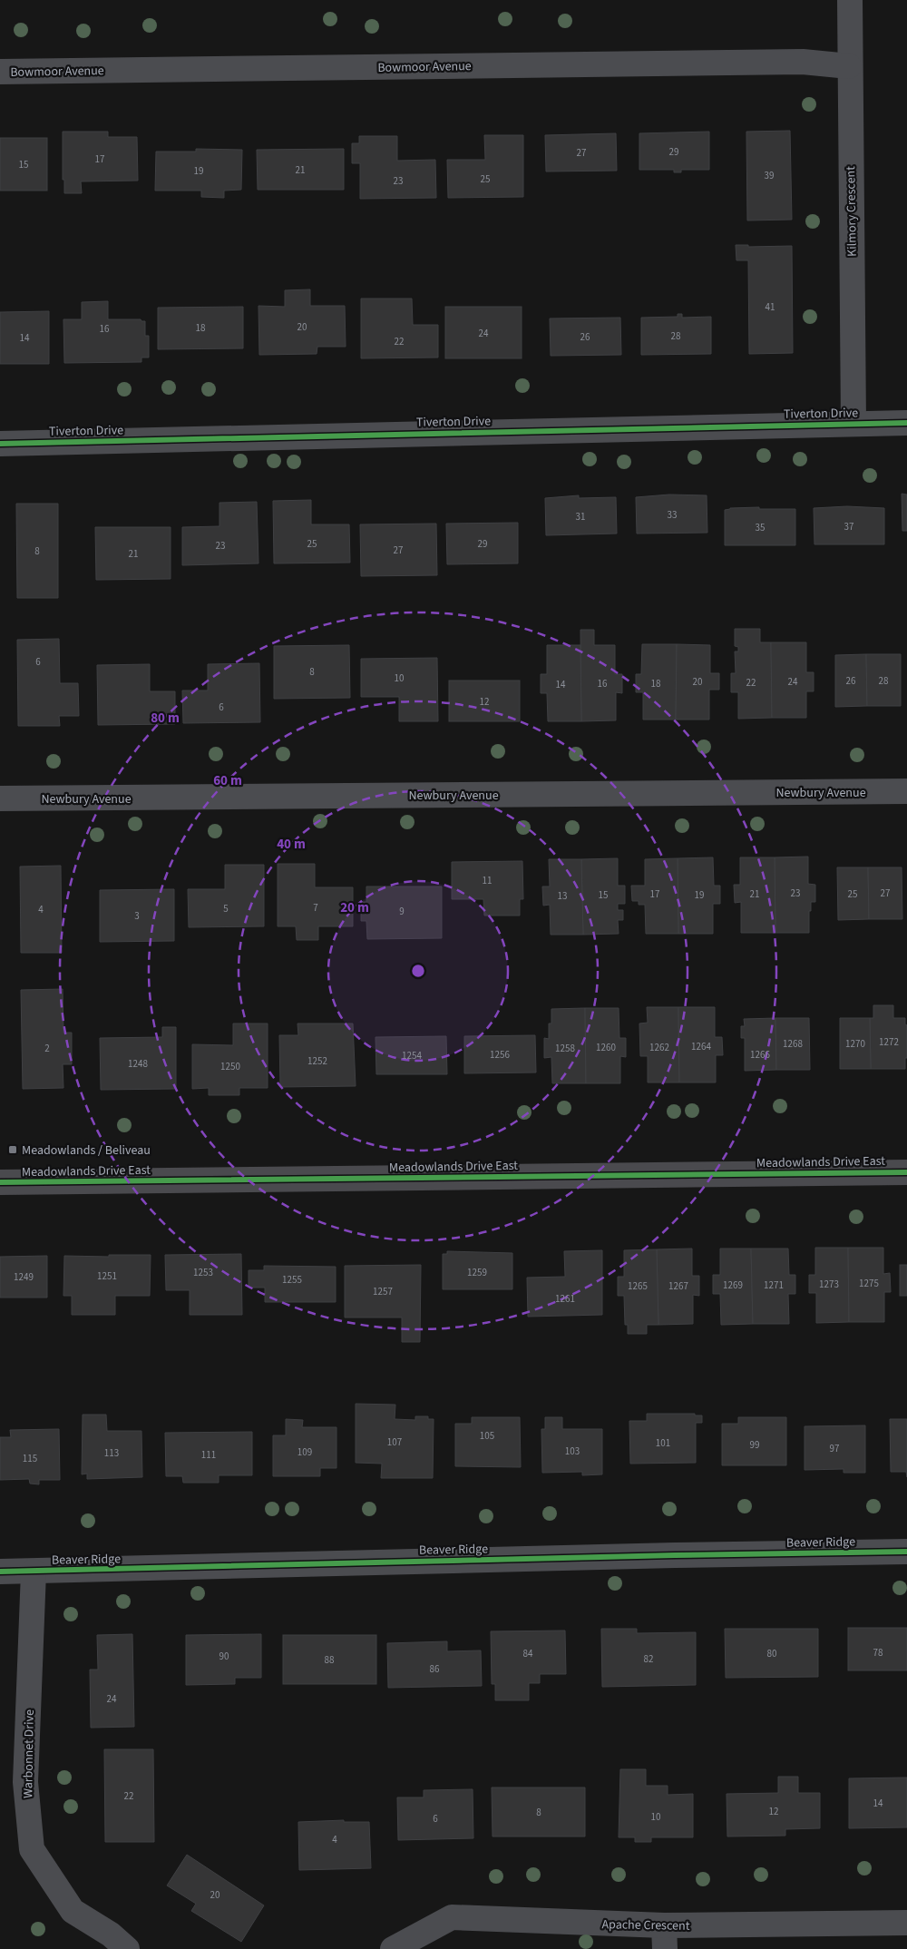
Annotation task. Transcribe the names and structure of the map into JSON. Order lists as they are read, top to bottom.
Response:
{
  "streets": {
    "main road": ["Meadowlands Drive East"],
    "street": [
      "Bowmoor Avenue",
      "Kilmory Crescent",
      "Tiverton Drive",
      "Newbury Avenue",
      "Beaver Ridge",
      "Warbonnet Drive",
      "Apache Crescent"
    ]
  },
  "crossings": [
    ["Bowmoor Avenue", "Kilmory Crescent"],
    ["Kilmory Crescent", "Tiverton Drive"],
    ["Beaver Ridge", "Warbonnet Drive"]
  ],
  "places": {
    "transit": ["Meadowlands / Beliveau"]
  },
  "house_numbers": [
    "29",
    "27",
    "17",
    "15",
    "21",
    "19",
    "39",
    "25",
    "23",
    "41",
    "20",
    "18",
    "16",
    "24",
    "28",
    "26",
    "14",
    "22",
    "33",
    "31",
    "37",
    "35",
    "25",
    "29",
    "23",
    "27",
    "8",
    "21",
    "6",
    "8",
    "10",
    "26",
    "28",
    "20",
    "24",
    "22",
    "16",
    "18",
    "14",
    "12",
    "6",
    "11",
    "23",
    "27",
    "17",
    "21",
    "25",
    "15",
    "19",
    "13",
    "7",
    "5",
    "4",
    "9",
    "3",
    "1272",
    "1268",
    "1270",
    "1264",
    "1260",
    "1262",
    "2",
    "1258",
    "1256",
    "1266",
    "1254",
    "1252",
    "1248",
    "1250",
    "1253",
    "1259",
    "1251",
    "1249",
    "1255",
    "1275",
    "1273",
    "1269",
    "1271",
    "1265",
    "1267",
    "1257",
    "1261",
    "105",
    "107",
    "101",
    "99",
    "97",
    "103",
    "109",
    "113",
    "111",
    "115",
    "78",
    "84",
    "80",
    "90",
    "82",
    "88",
    "86",
    "24",
    "22",
    "14",
    "12",
    "8",
    "10",
    "6",
    "4",
    "20"
  ],
  "rings": [
    "80 m",
    "60 m",
    "40 m",
    "20 m"
  ]
}
